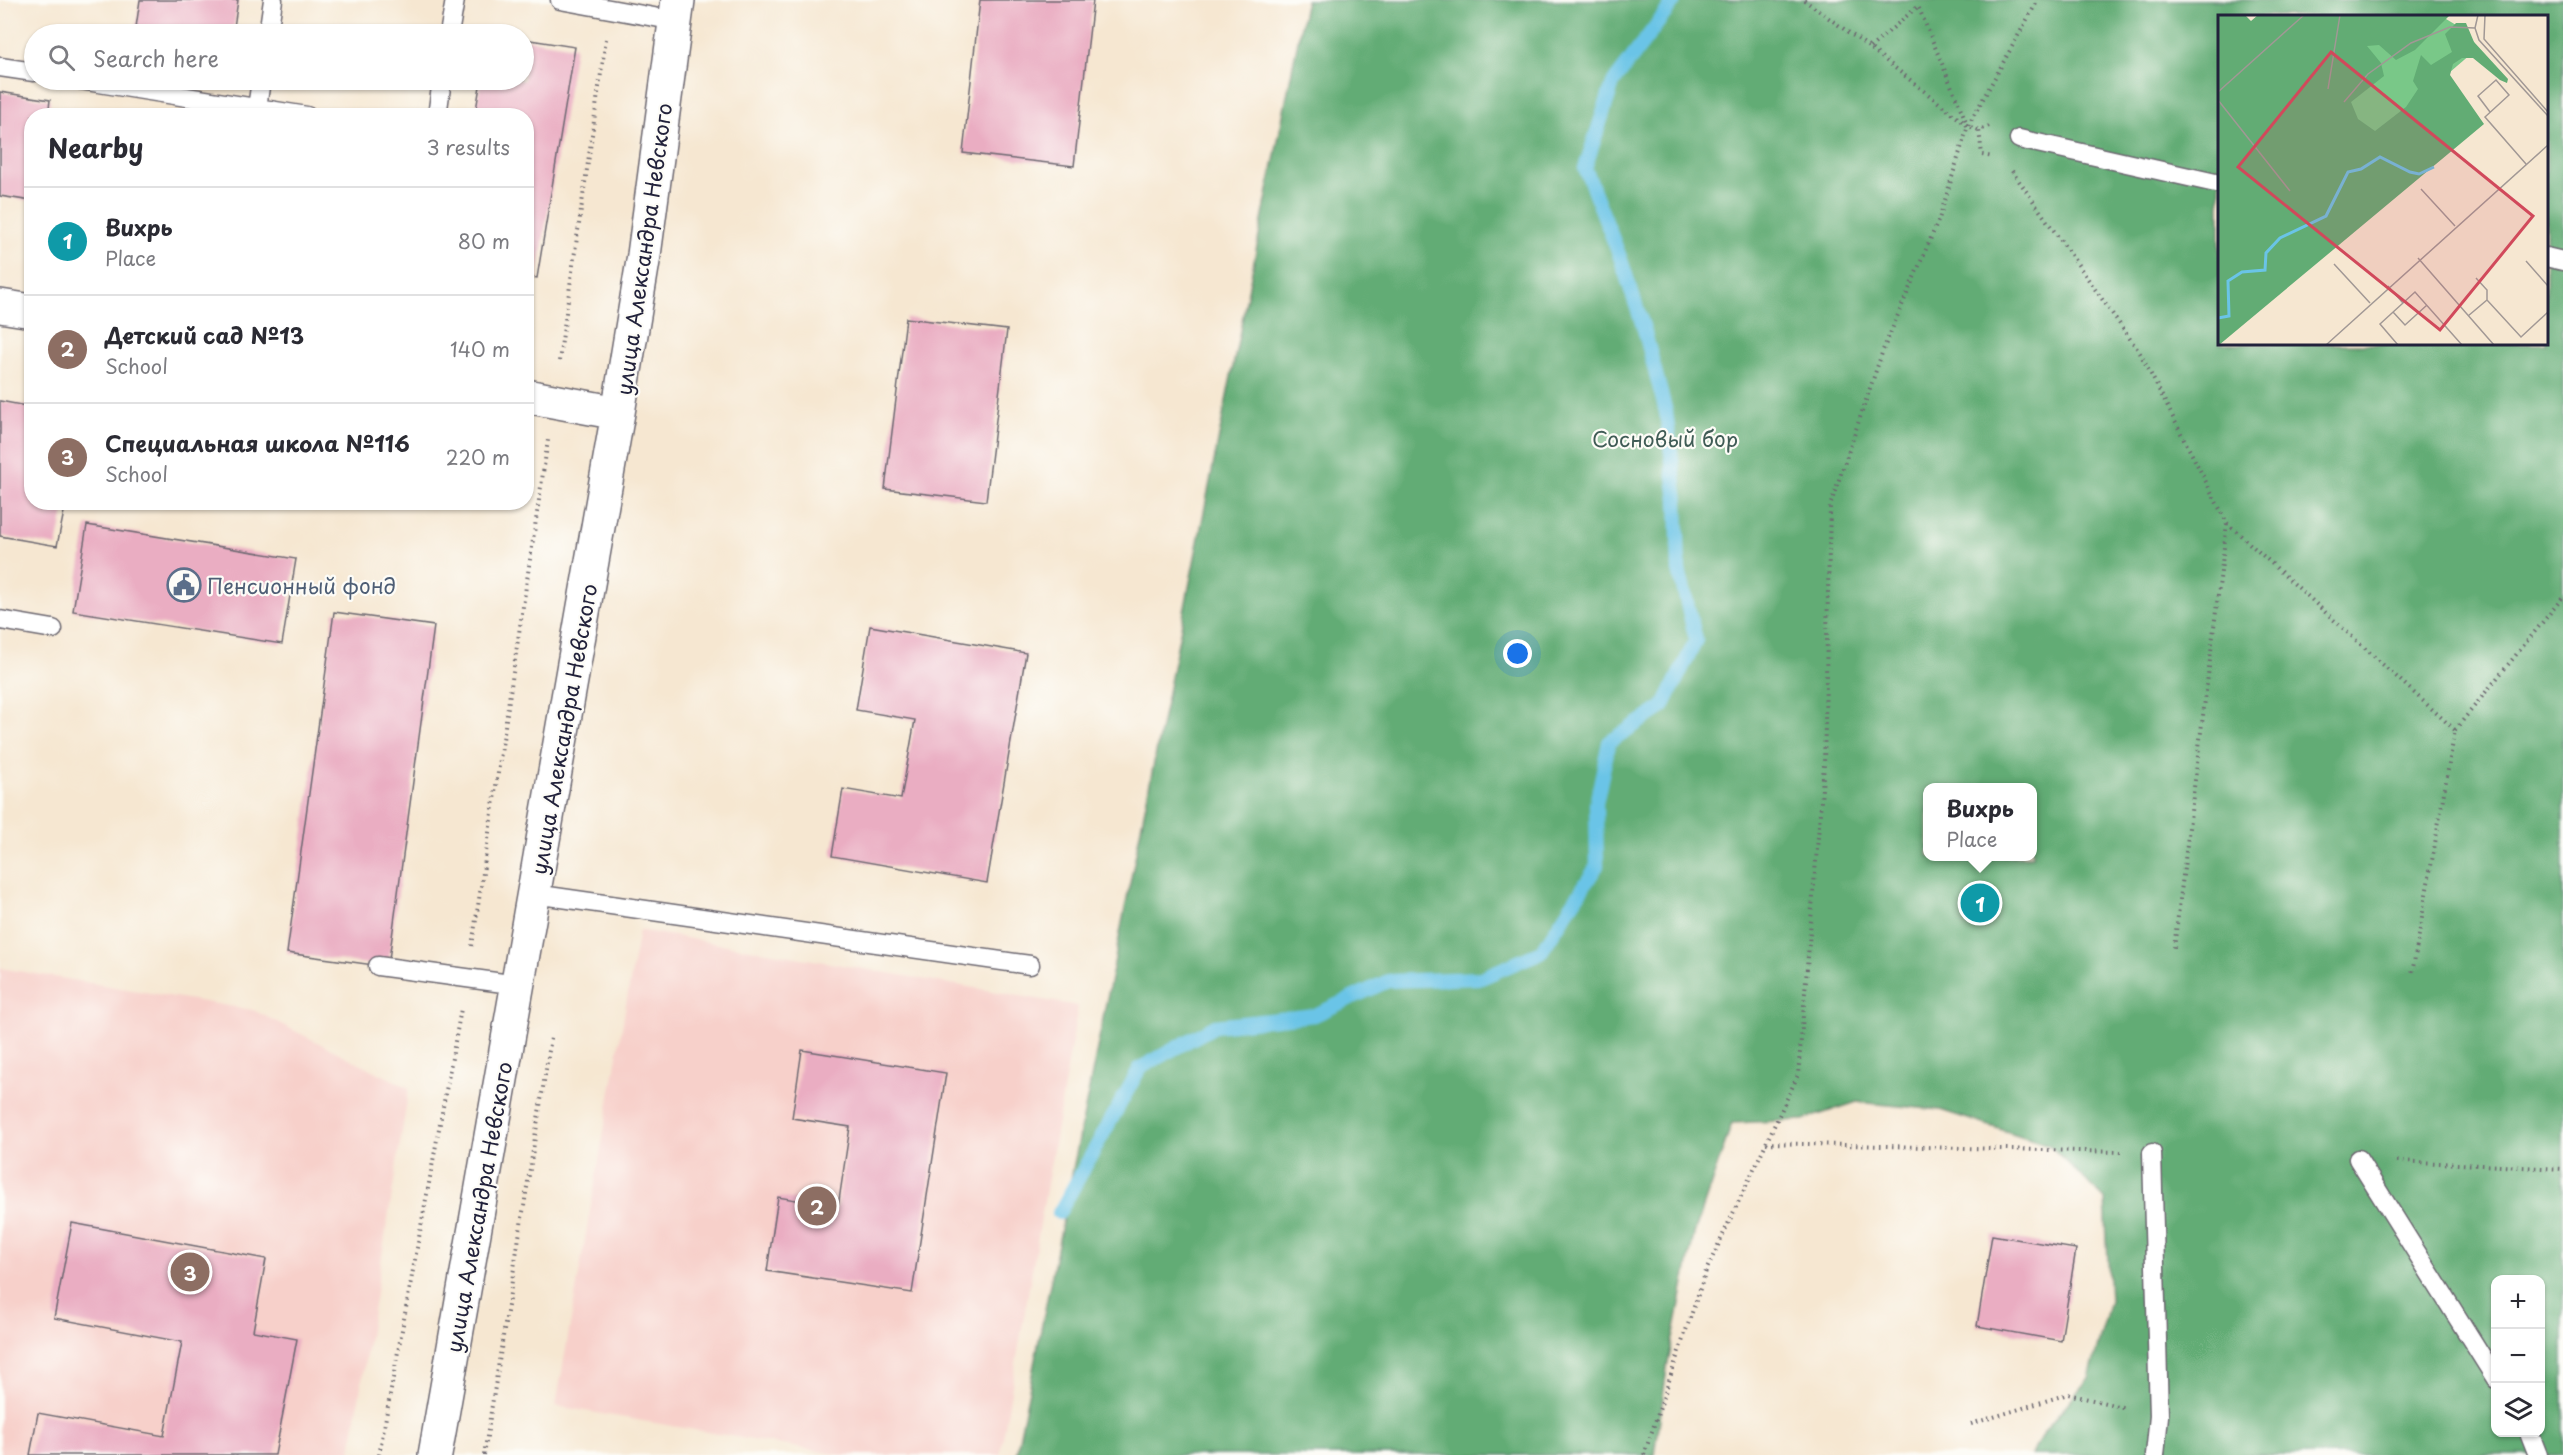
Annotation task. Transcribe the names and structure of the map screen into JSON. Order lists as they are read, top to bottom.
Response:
{
  "streets": {
    "street": ["улица Александра Невского"]
  },
  "parks": ["Сосновый бор"],
  "places": {
    "public building": ["Пенсионный фонд"]
  },
  "page": {
    "search": "Search here",
    "heading": ["Nearby", "3 results"],
    "list": [
      {
        "mark": "1",
        "name": "Вихрь",
        "note": "Place",
        "value": "80 m"
      },
      {
        "mark": "2",
        "name": "Детский сад №13",
        "note": "School",
        "value": "140 m"
      },
      {
        "mark": "3",
        "name": "Специальная школа №116",
        "note": "School",
        "value": "220 m"
      }
    ],
    "popup": ["Вихрь", "Place"],
    "pins": ["1", "2", "3"],
    "map_buttons": ["+", "−"]
  }
}
